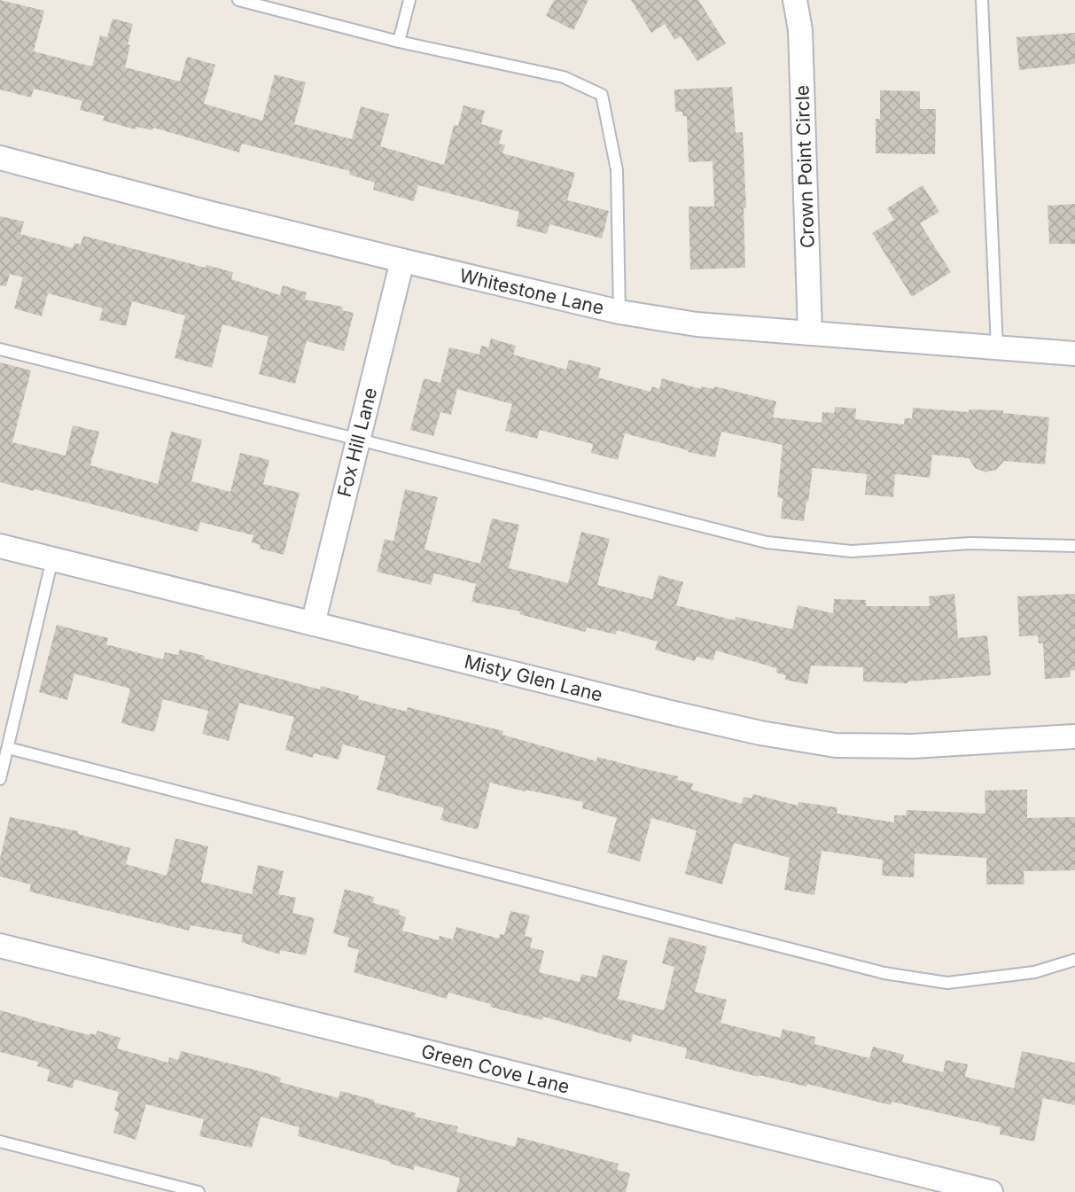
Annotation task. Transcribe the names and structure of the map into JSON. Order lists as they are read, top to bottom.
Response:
{
  "streets": {
    "street": [
      "Crown Point Circle",
      "Whitestone Lane",
      "Fox Hill Lane",
      "Misty Glen Lane",
      "Green Cove Lane"
    ]
  },
  "crossings": [
    ["Crown Point Circle", "Whitestone Lane"],
    ["Whitestone Lane", "Fox Hill Lane"],
    ["Fox Hill Lane", "Misty Glen Lane"]
  ]
}
